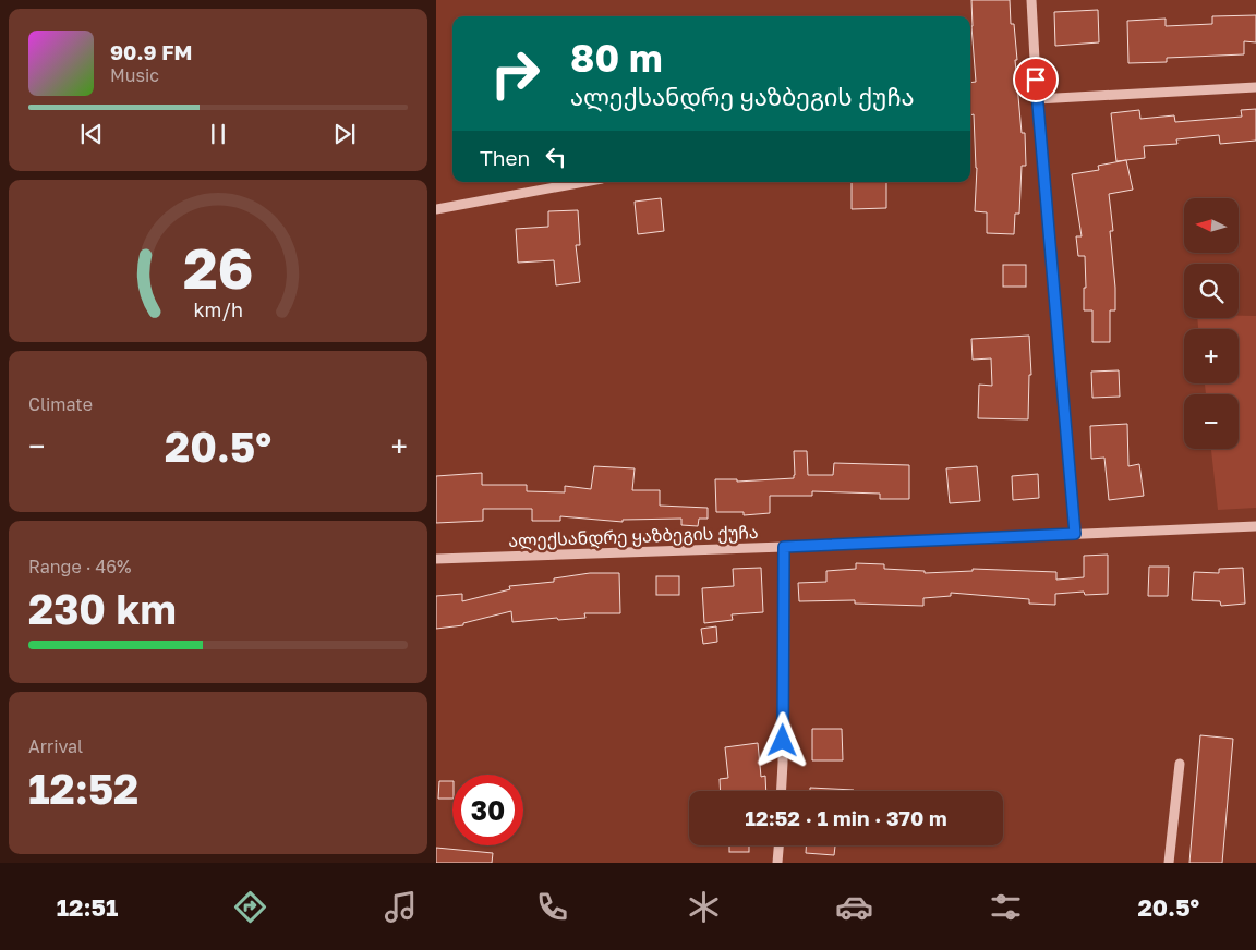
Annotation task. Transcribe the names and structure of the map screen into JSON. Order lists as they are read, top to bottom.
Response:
{
  "streets": {
    "street": ["ალექსანდრე ყაზბეგის ქუჩა"]
  },
  "north": "left",
  "page": {
    "turn": ["80 m", "ალექსანდრე ყაზბეგის ქუჩა"],
    "song": ["90.9 FM", "Music"],
    "then": "Then",
    "map_buttons": ["+", "−"],
    "tile": [
      "Climate",
      ["Range · 46%", "230 km"],
      ["Arrival", "12:52"]
    ],
    "heat": ["−", "20.5°", "+"],
    "limit": "30",
    "trip": "12:52 · 1 min · 370 m",
    "tabs": ["12:51", "20.5°"],
    "gauge": ["26", "km/h"]
  }
}
